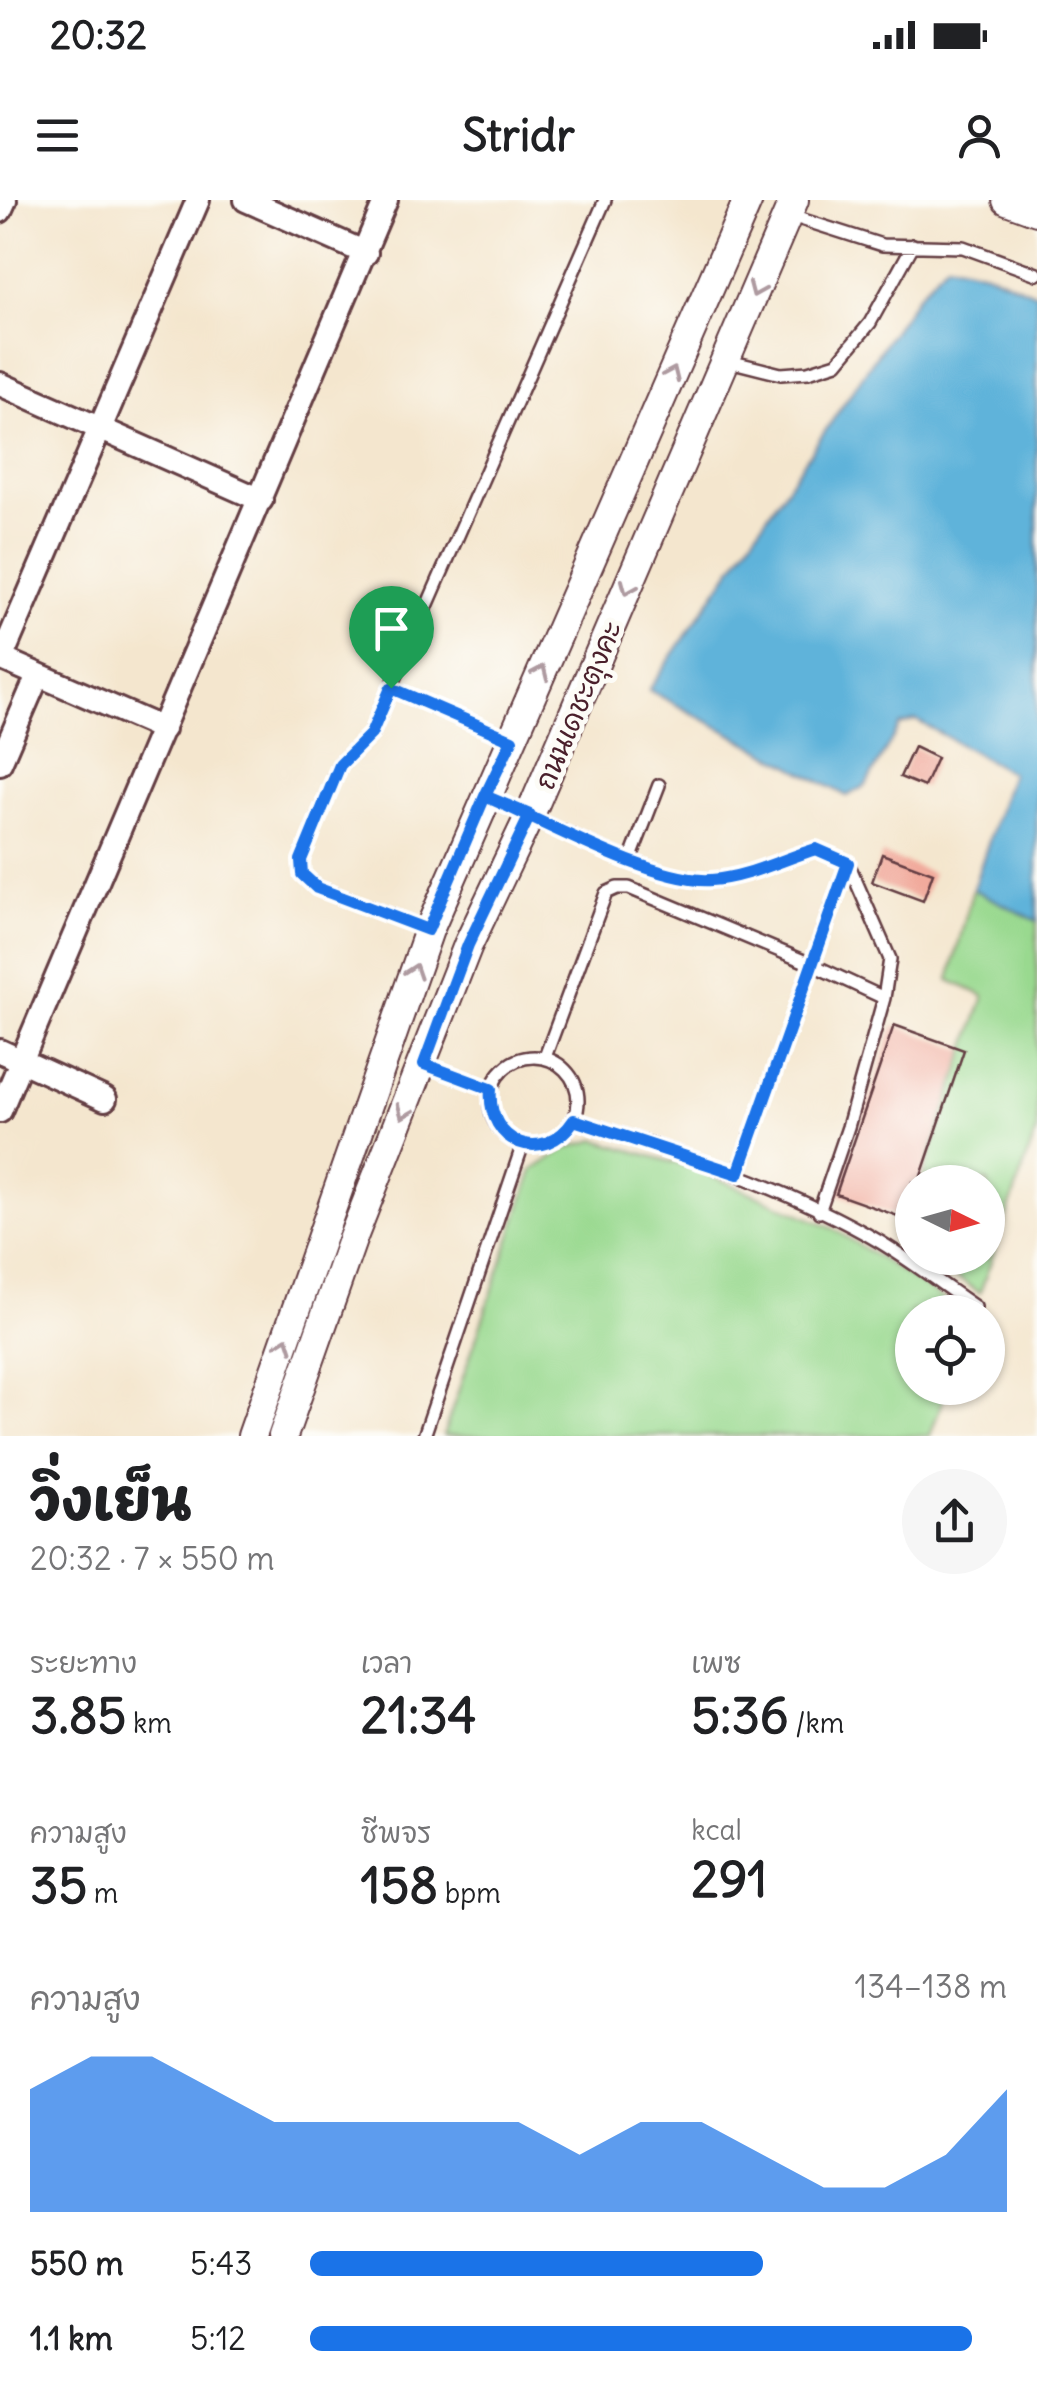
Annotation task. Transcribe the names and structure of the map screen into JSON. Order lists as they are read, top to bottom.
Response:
{
  "streets": {
    "street": ["ถนนเดชะตุงคะ"]
  },
  "north": "right",
  "page": {
    "status": "20:32",
    "header": "Stridr",
    "heading": ["วิ่งเย็น", "20:32 · 7 × 550 m"],
    "stats": [
      ["ระยะทาง", "3.85 km"],
      ["เวลา", "21:34"],
      ["เพซ", "5:36 /km"],
      ["ความสูง", "35 m"],
      ["ชีพจร", "158 bpm"],
      ["kcal", "291"]
    ],
    "chart": ["ความสูง", "134–138 m"],
    "list": [
      {
        "name": "550 m",
        "note": "5:43"
      },
      {
        "name": "1.1 km",
        "note": "5:12"
      }
    ]
  }
}
